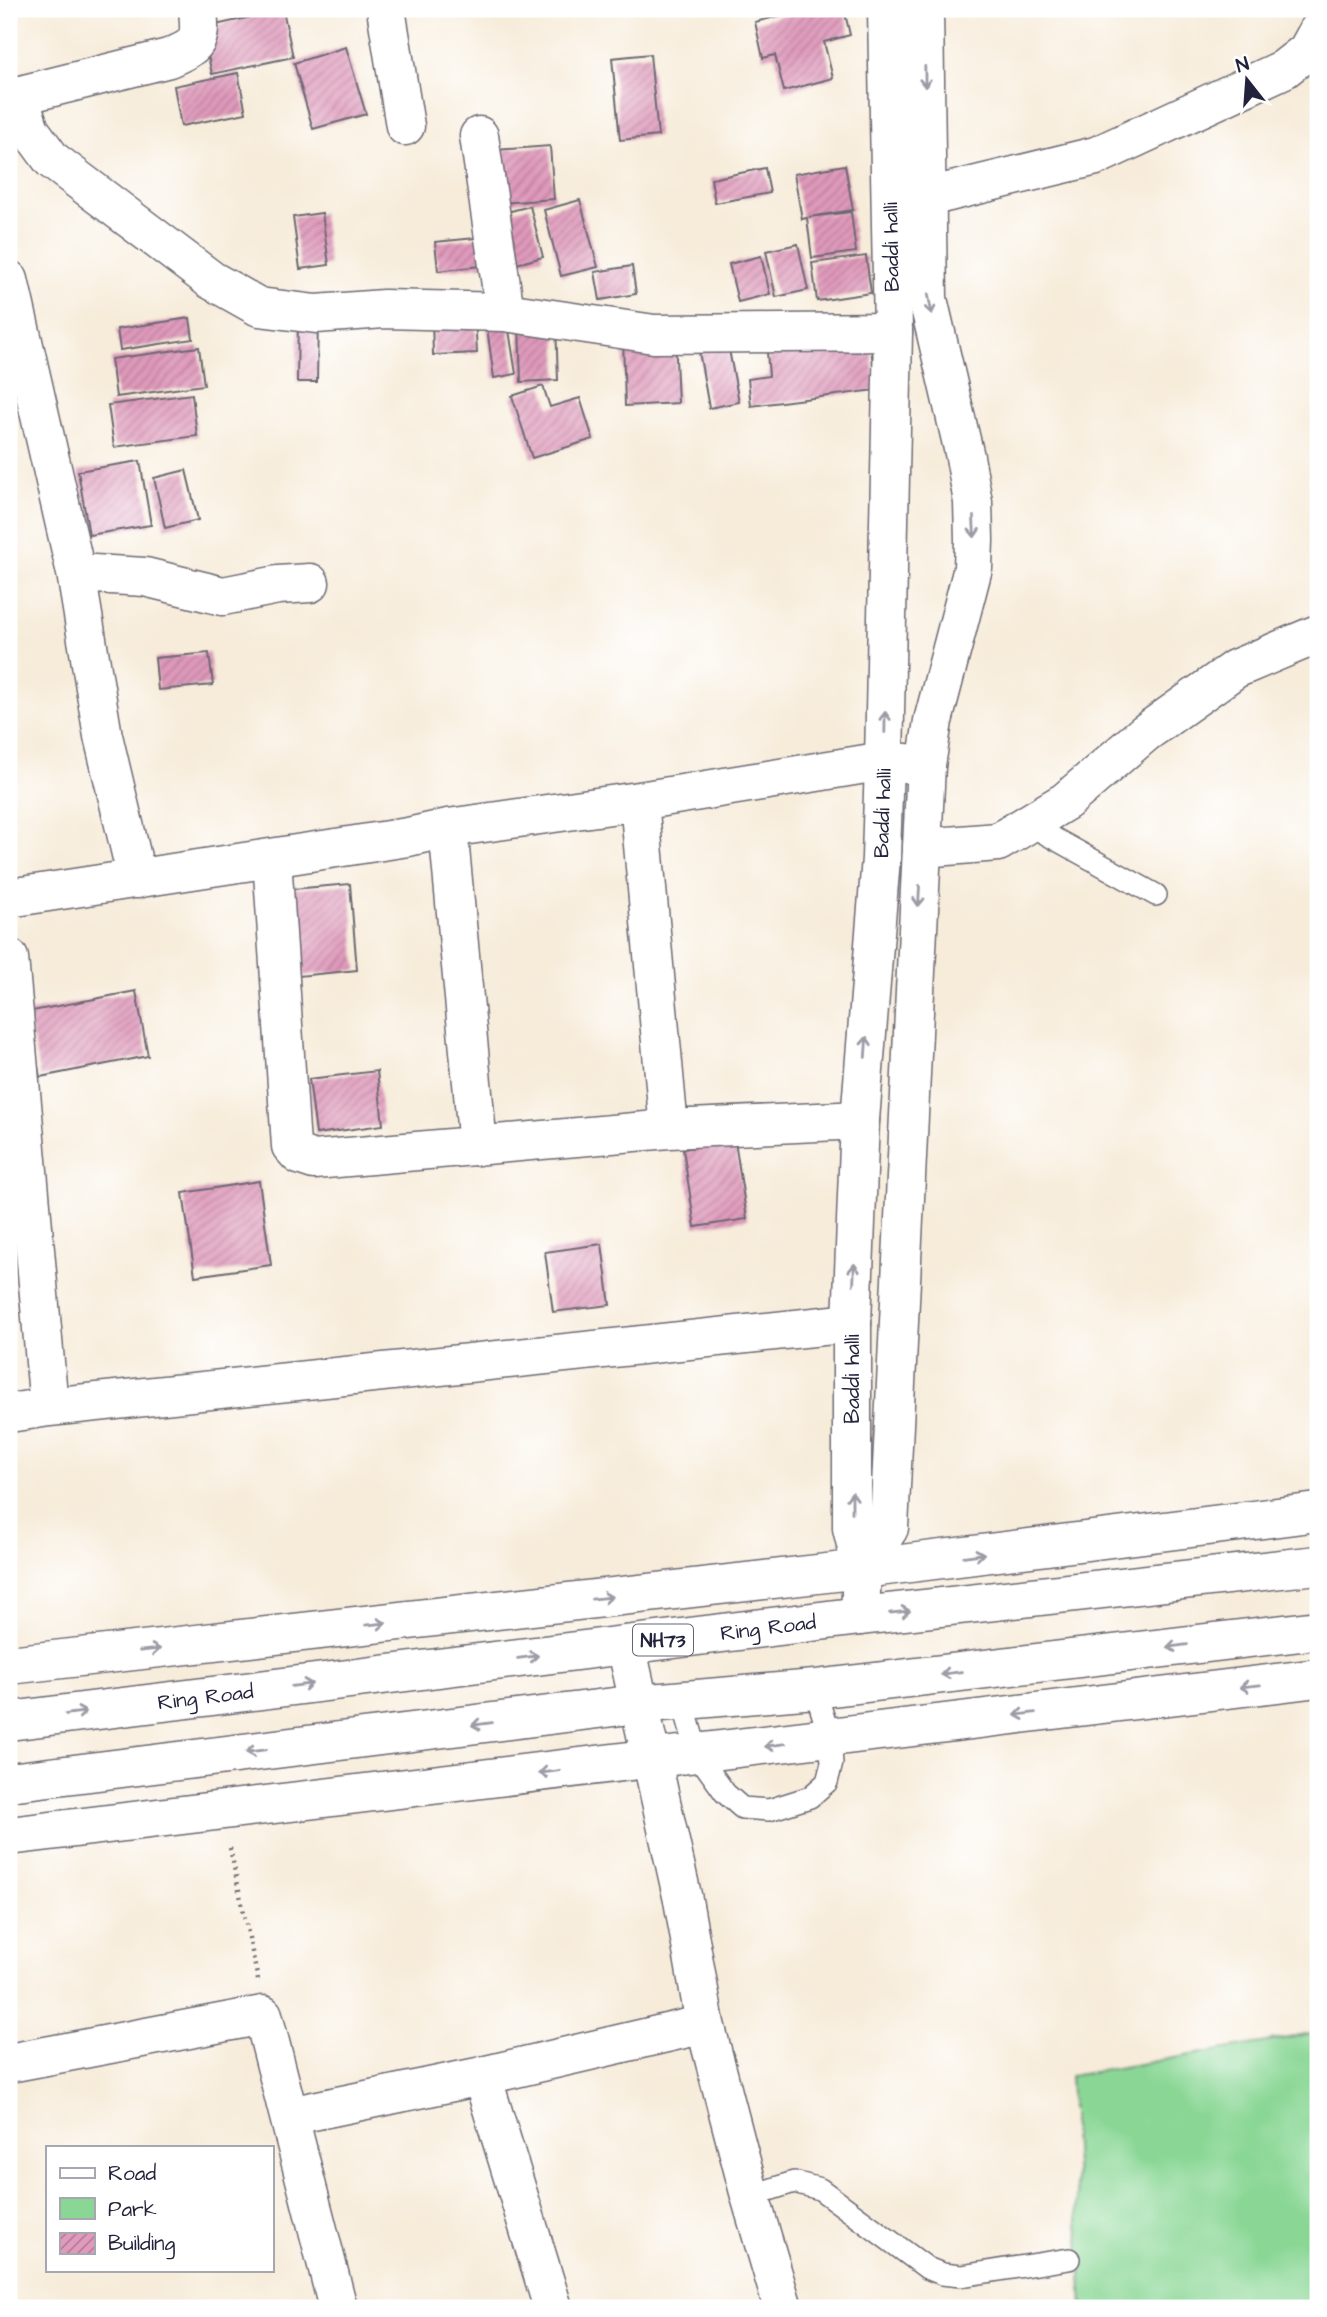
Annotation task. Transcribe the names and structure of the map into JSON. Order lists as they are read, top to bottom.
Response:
{
  "streets": {
    "main road": ["Baddi halli", "Ring Road", "NH73"]
  },
  "crossings": [
    ["Baddi halli", "Ring Road"]
  ],
  "legend": ["Road", "Park", "Building"],
  "north": "top"
}
